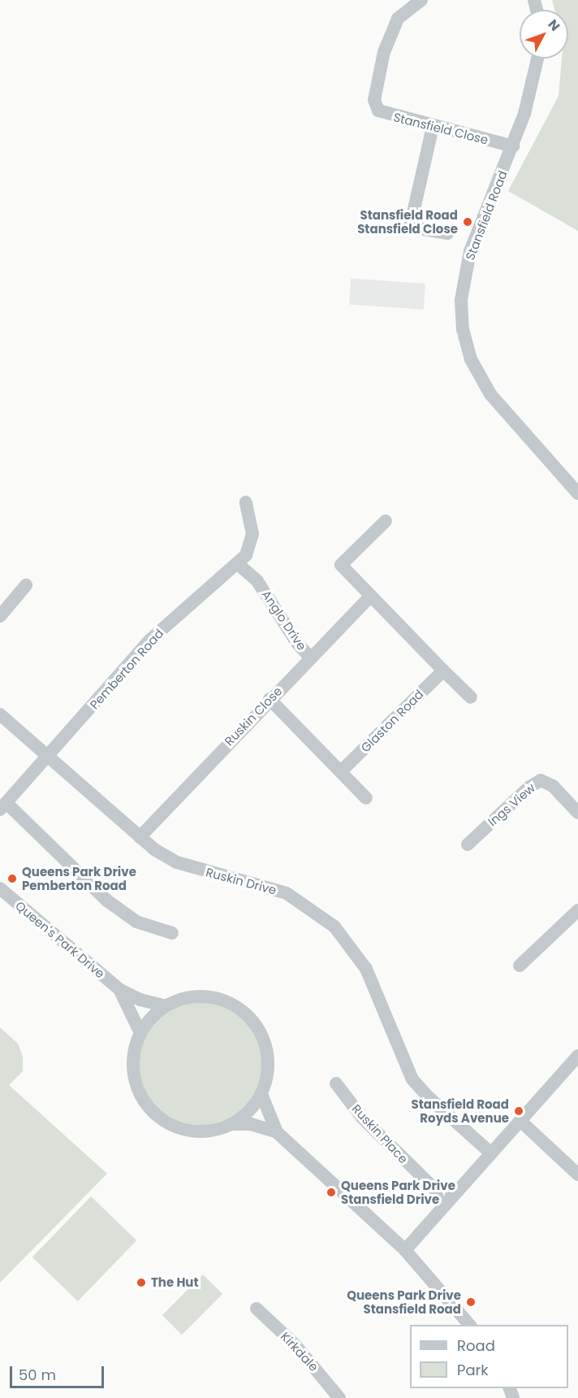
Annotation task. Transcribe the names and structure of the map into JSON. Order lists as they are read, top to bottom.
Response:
{
  "streets": {
    "street": [
      "Stansfield Close",
      "Stansfield Road",
      "Anglo Drive",
      "Pemberton Road",
      "Ruskin Close",
      "Glaston Road",
      "Ings View",
      "Ruskin Drive",
      "Queen's Park Drive",
      "Ruskin Place",
      "Kirkdale"
    ]
  },
  "crossings": [
    ["Stansfield Close", "Stansfield Road"],
    ["Anglo Drive", "Pemberton Road"],
    ["Anglo Drive", "Ruskin Close"],
    ["Pemberton Road", "Ruskin Drive"],
    ["Ruskin Close", "Ruskin Drive"]
  ],
  "places": [
    "Stansfield Road Stansfield Close",
    "Queens Park Drive Pemberton Road",
    "Stansfield Road Royds Avenue",
    "Queens Park Drive Stansfield Drive",
    "The Hut",
    "Queens Park Drive Stansfield Road"
  ],
  "legend": ["Road", "Park"],
  "scale_bar": "50 m",
  "north": "top right"
}
